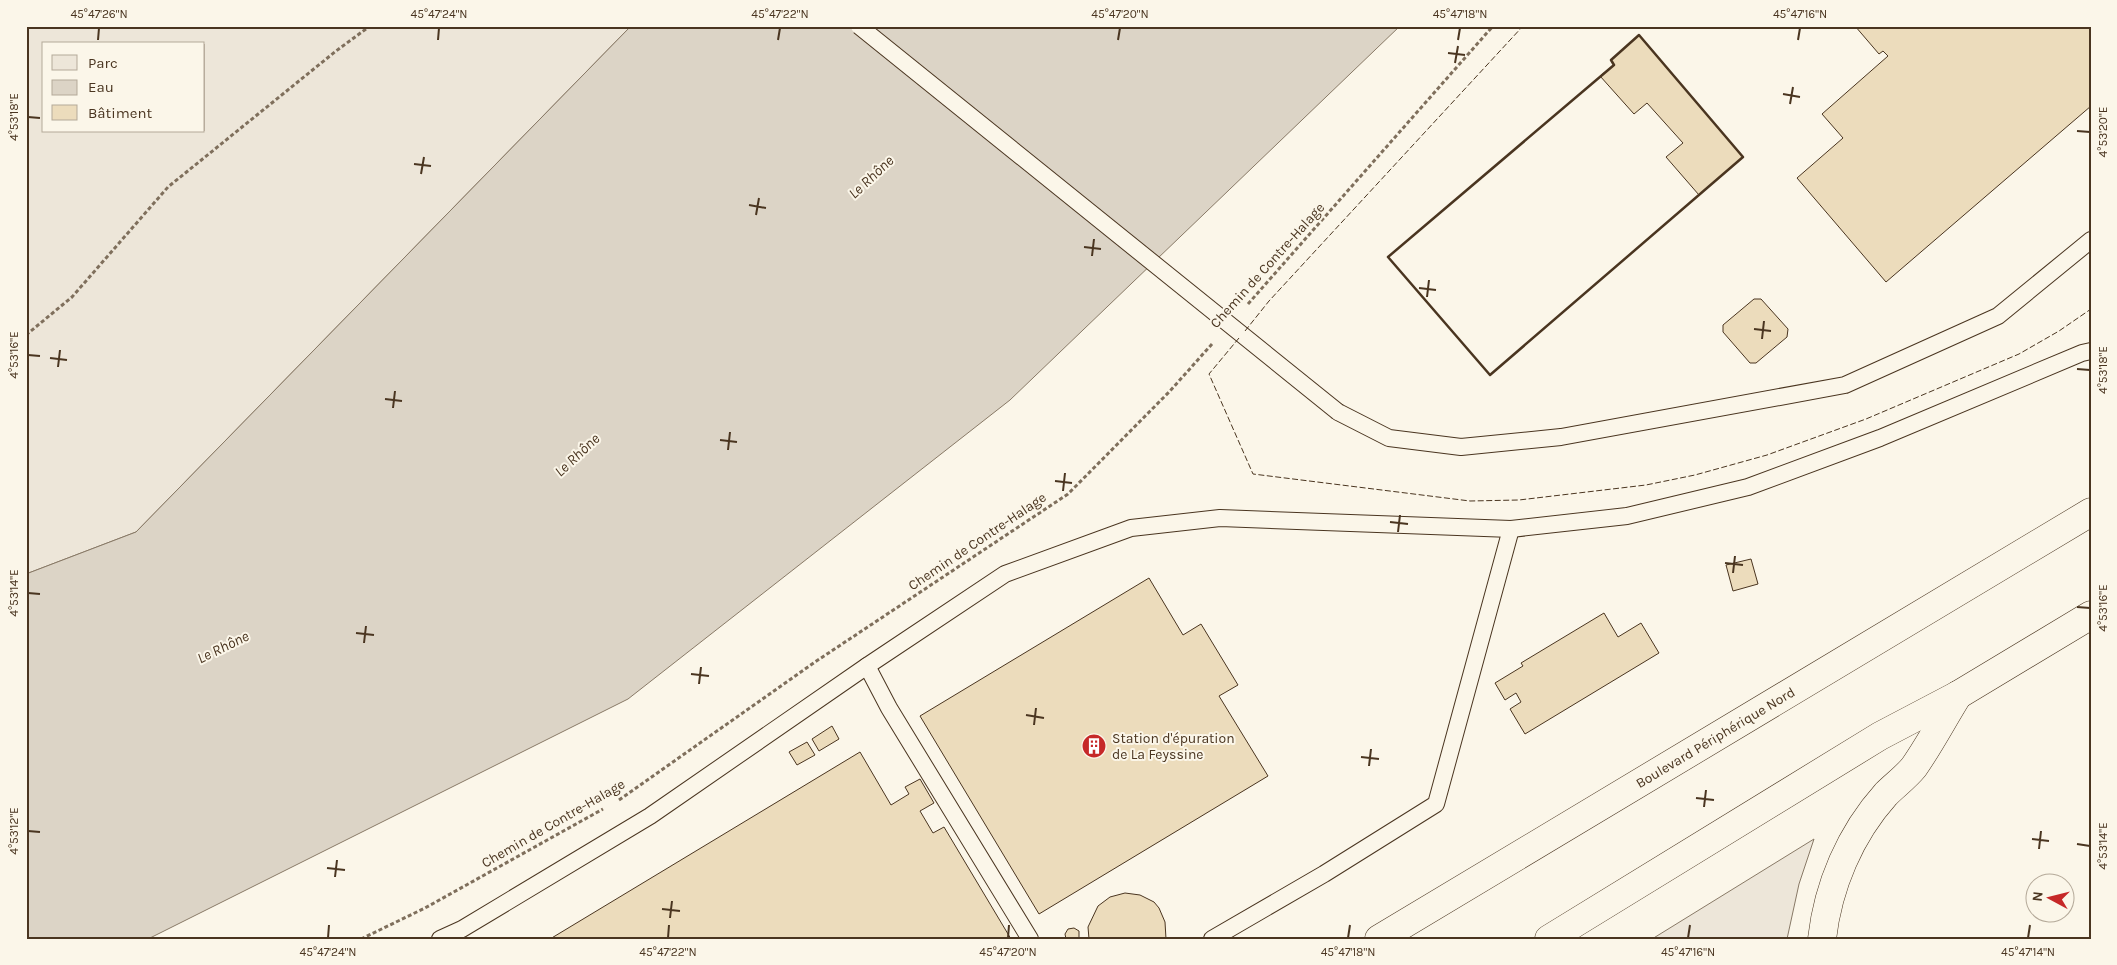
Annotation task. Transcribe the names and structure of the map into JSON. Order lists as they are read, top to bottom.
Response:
{
  "streets": {
    "highway": ["Boulevard Périphérique Nord"],
    "path": ["Chemin de Contre-Halage"]
  },
  "water": ["Le Rhône"],
  "places": {
    "building": ["Station d'épuration de La Feyssine"]
  },
  "legend": ["Parc", "Eau", "Bâtiment"],
  "north": "left",
  "coordinates": [
    "45°47'26\"N",
    "45°47'24\"N",
    "45°47'22\"N",
    "45°47'20\"N",
    "45°47'18\"N",
    "45°47'16\"N",
    "4°53'18\"E",
    "4°53'20\"E",
    "4°53'16\"E",
    "4°53'14\"E",
    "4°53'12\"E",
    "45°47'14\"N"
  ]
}
